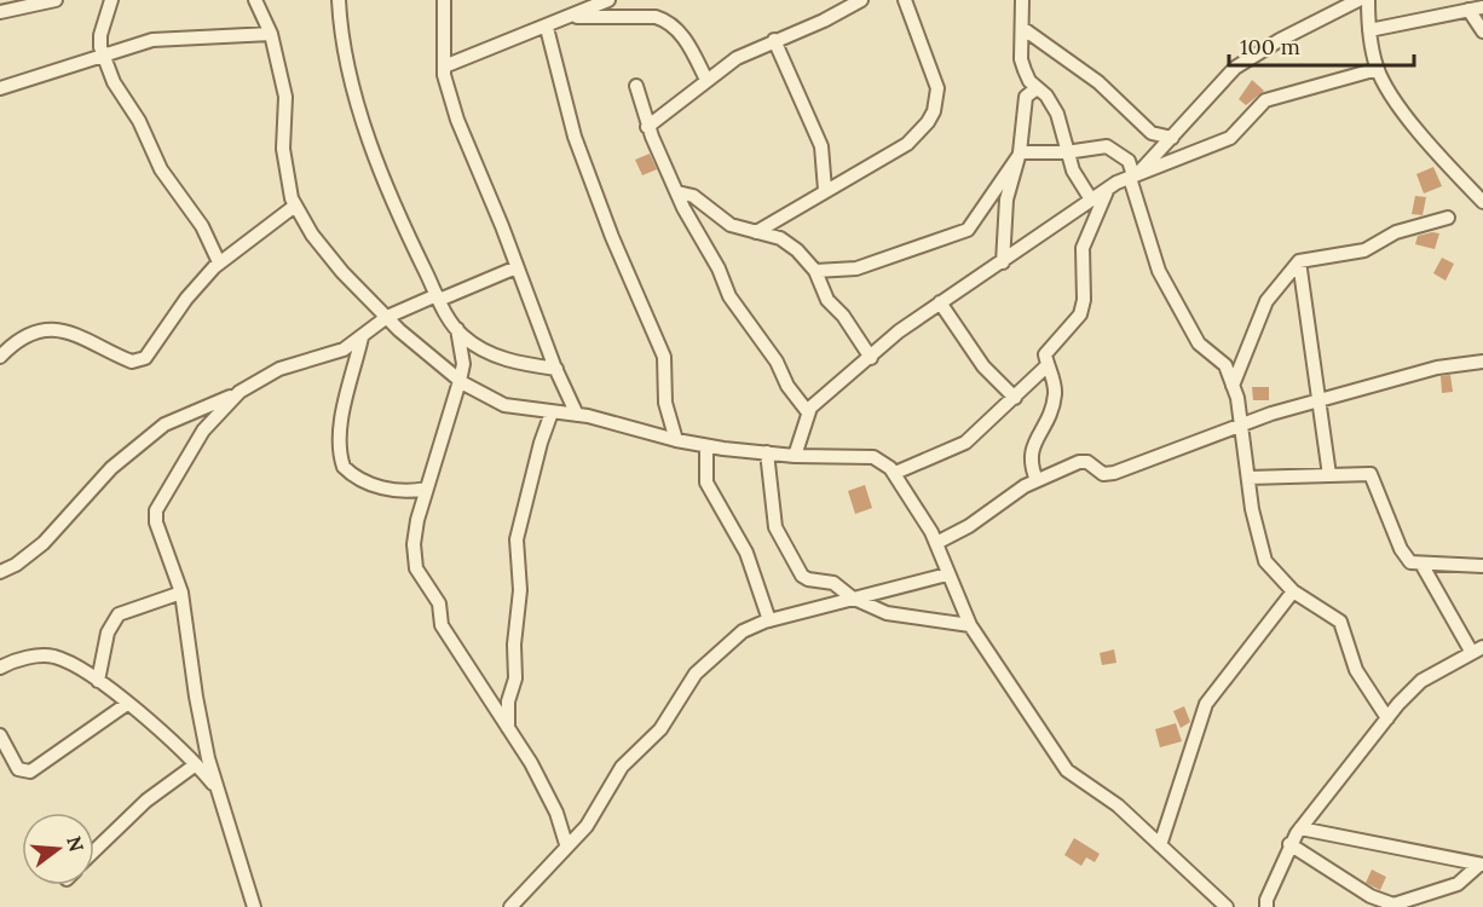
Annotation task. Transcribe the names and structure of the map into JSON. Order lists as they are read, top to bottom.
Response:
{
  "scale_bar": "100 m",
  "north": "right"
}
